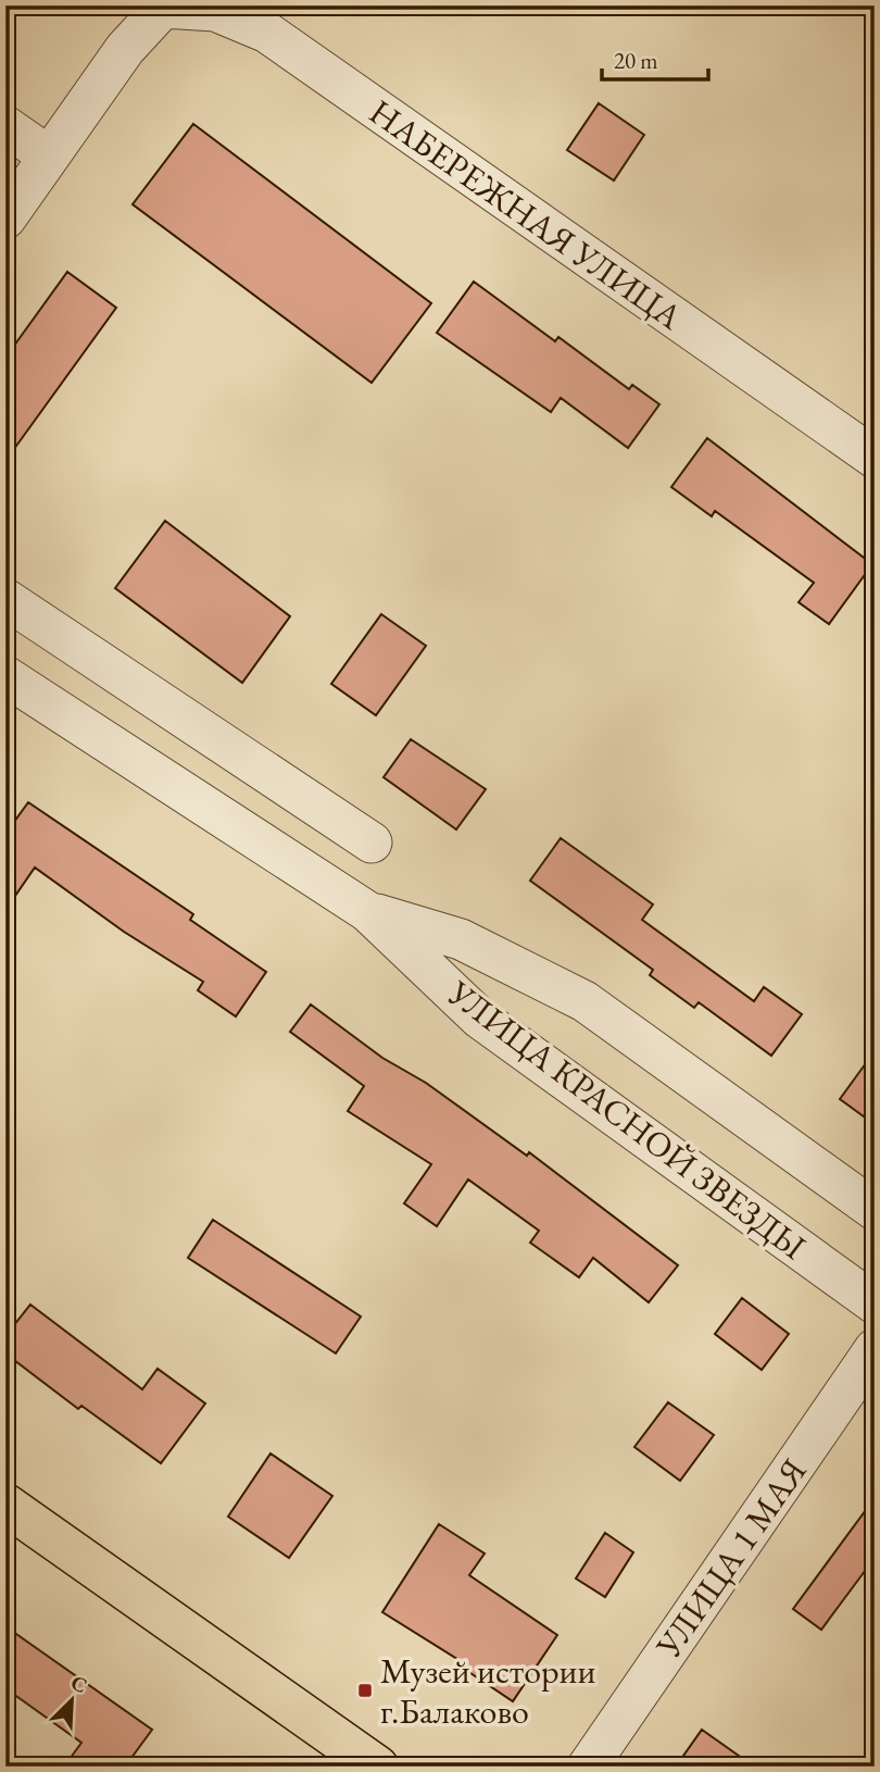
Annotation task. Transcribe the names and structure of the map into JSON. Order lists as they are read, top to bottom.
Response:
{
  "streets": {
    "street": ["НАБЕРЕЖНАЯ УЛИЦА", "УЛИЦА КРАСНОЙ ЗВЕЗДЫ", "УЛИЦА 1 МАЯ"]
  },
  "places": {
    "transit": ["Музей истории г.Балаково"]
  },
  "scale_bar": "20 m",
  "north": "top right"
}
